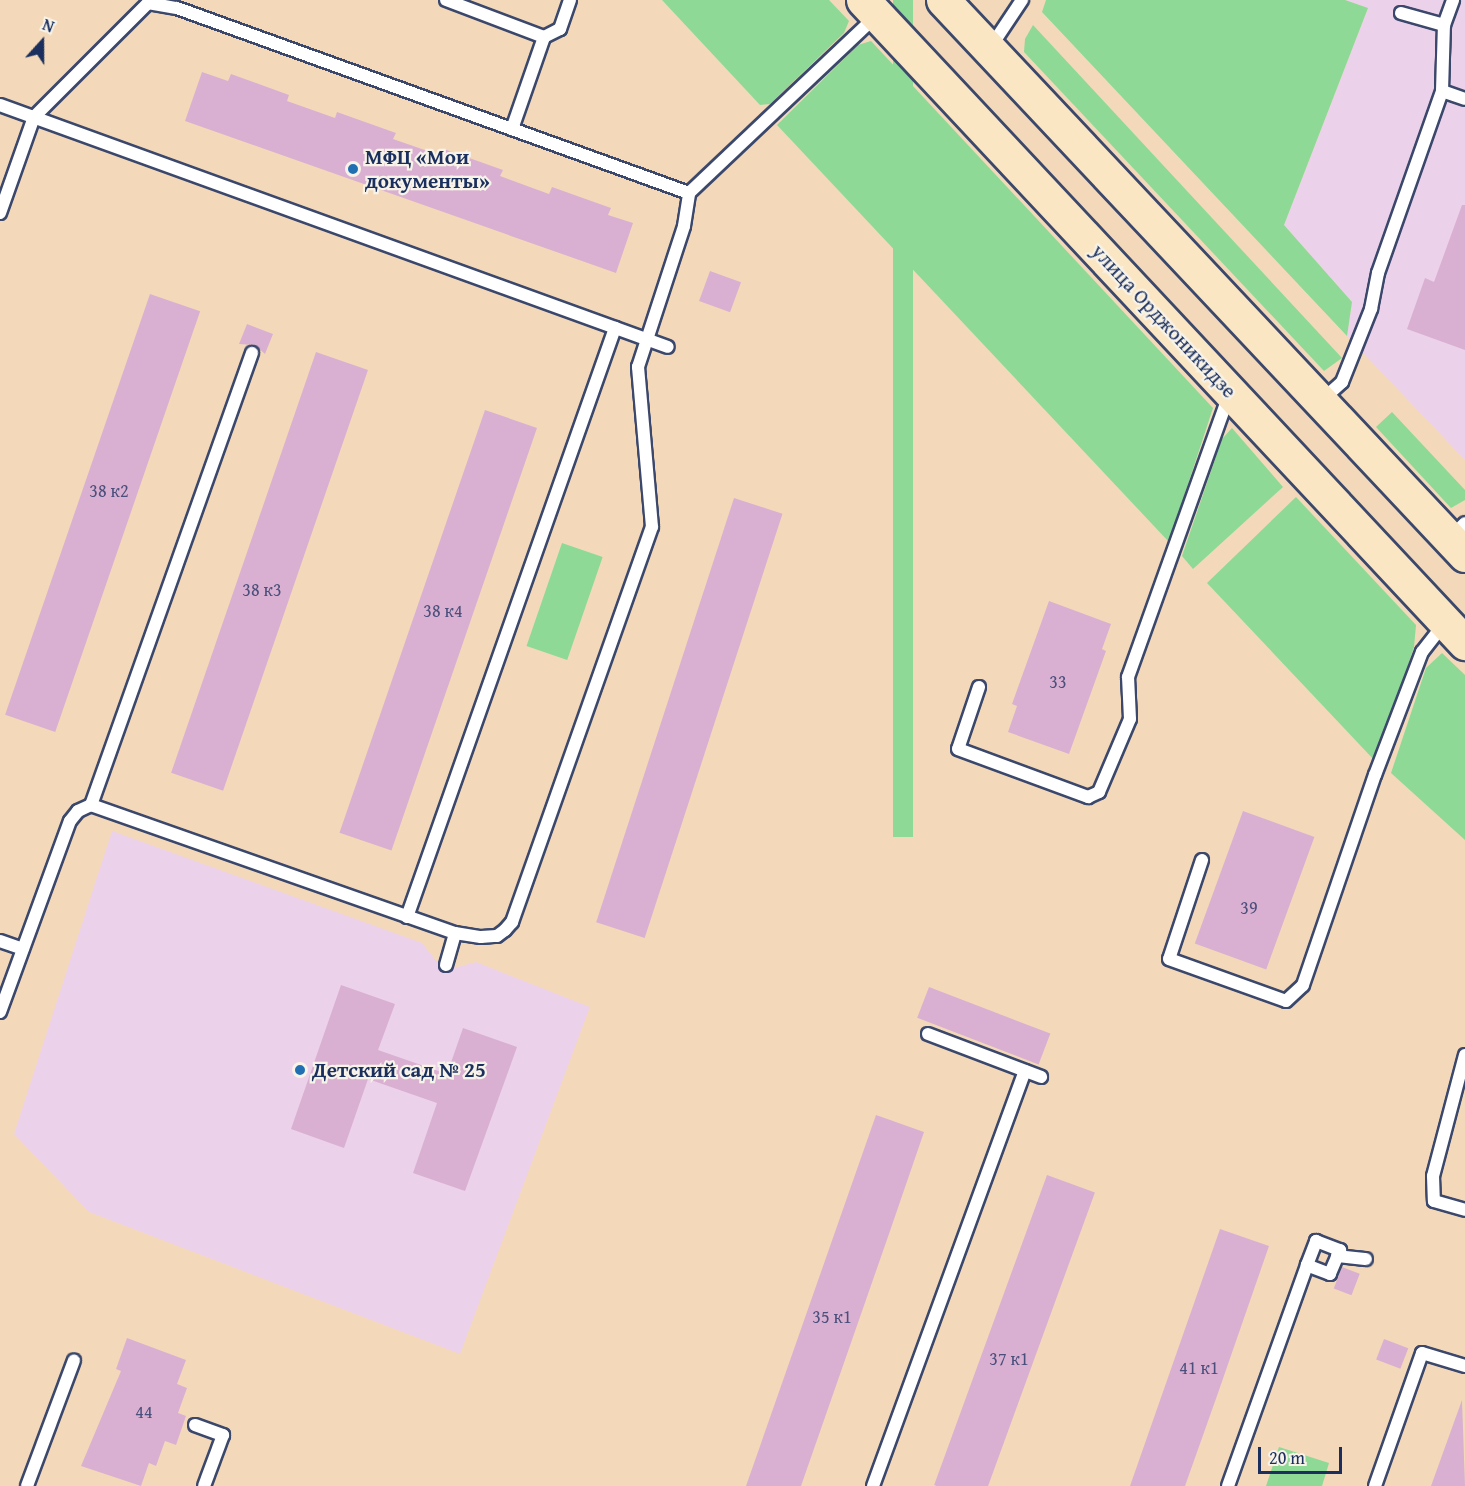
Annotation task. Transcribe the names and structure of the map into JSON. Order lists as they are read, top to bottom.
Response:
{
  "streets": {
    "street": ["улица Орджоникидзе"]
  },
  "places": ["МФЦ «Мои документы»", "Детский сад № 25"],
  "house_numbers": [
    "38 к2",
    "38 к3",
    "38 к4",
    "33",
    "39",
    "35 к1",
    "37 к1",
    "41 к1",
    "44"
  ],
  "scale_bar": "20 m",
  "north": "top"
}
